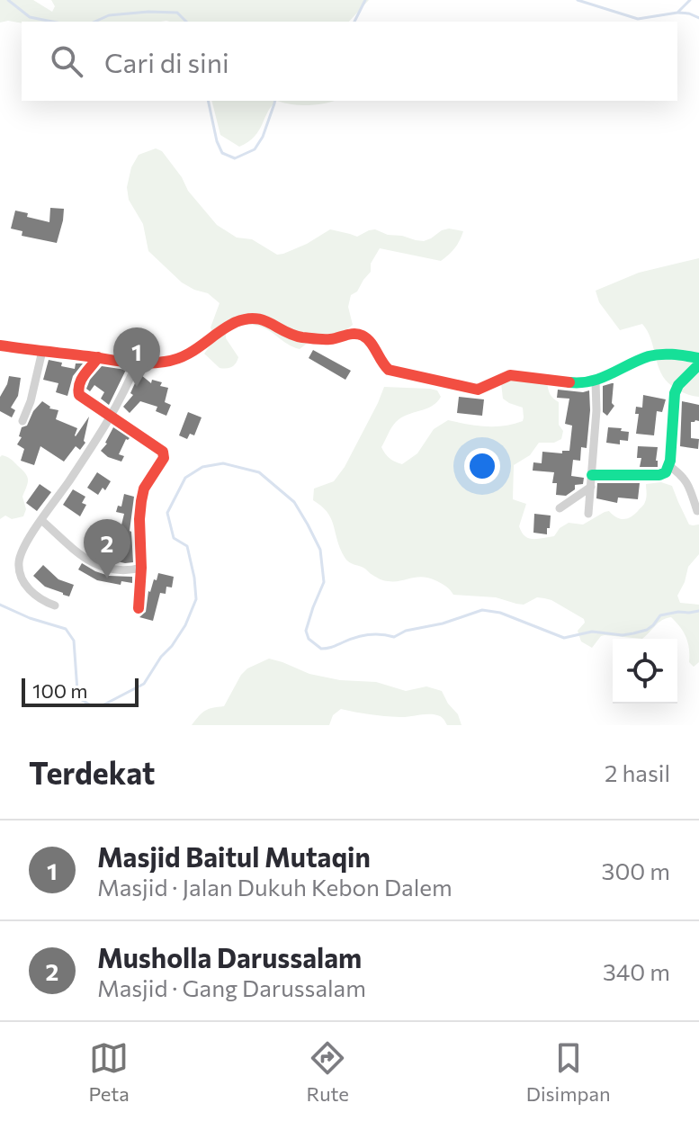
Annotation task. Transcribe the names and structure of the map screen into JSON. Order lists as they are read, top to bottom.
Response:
{
  "scale_bar": "100 m",
  "page": {
    "search": "Cari di sini",
    "pins": ["1", "2"],
    "scale": "100 m",
    "heading": ["Terdekat", "2 hasil"],
    "list": [
      {
        "mark": "1",
        "name": "Masjid Baitul Mutaqin",
        "note": "Masjid · Jalan Dukuh Kebon Dalem",
        "value": "300 m"
      },
      {
        "mark": "2",
        "name": "Musholla Darussalam",
        "note": "Masjid · Gang Darussalam",
        "value": "340 m"
      }
    ],
    "nav": ["Peta", "Rute", "Disimpan"]
  }
}
